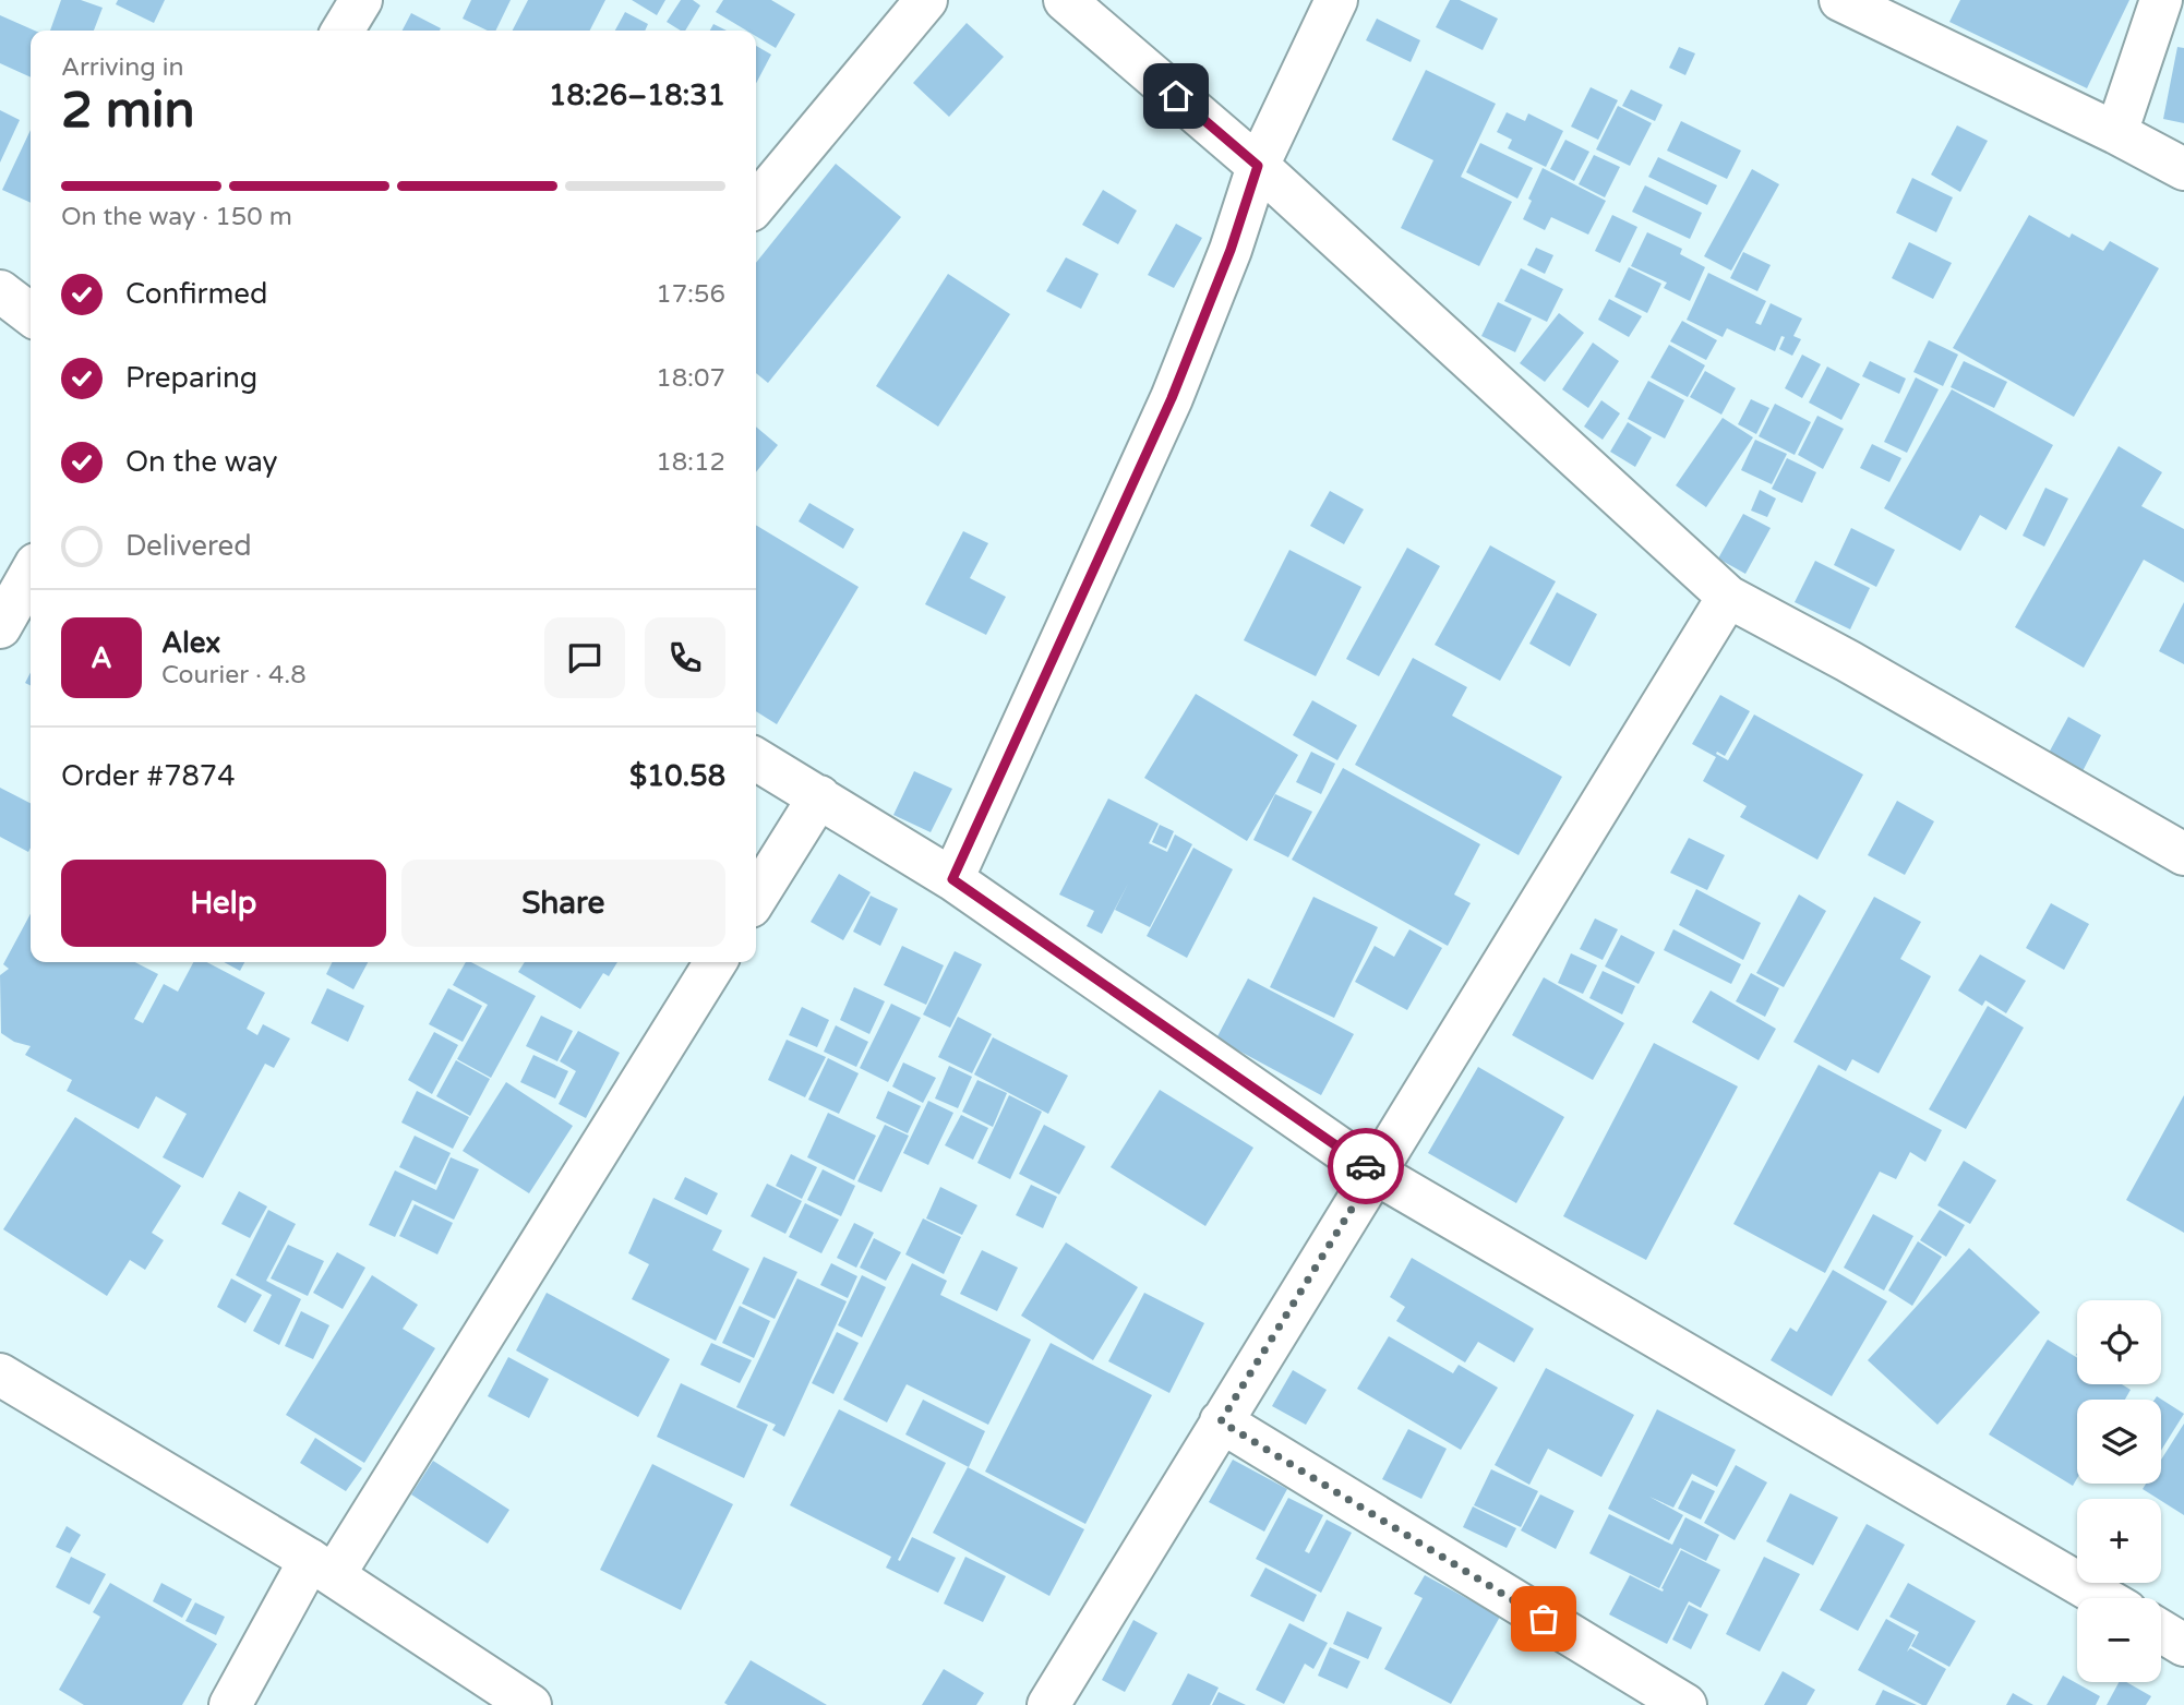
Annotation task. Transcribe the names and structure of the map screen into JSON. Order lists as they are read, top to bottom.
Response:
{
  "page": {
    "heading": ["2 min", "Arriving in", "18:26–18:31"],
    "panel": [
      "Alex",
      "Courier · 4.8",
      "Order #7874",
      "$10.58"
    ],
    "bar": "On the way · 150 m",
    "list": [
      ["Confirmed", "17:56"],
      ["Preparing", "18:07"],
      ["On the way", "18:12"],
      "Delivered"
    ],
    "round": "A",
    "buttons": ["Help", "Share"],
    "map_buttons": ["+", "−"]
  }
}
